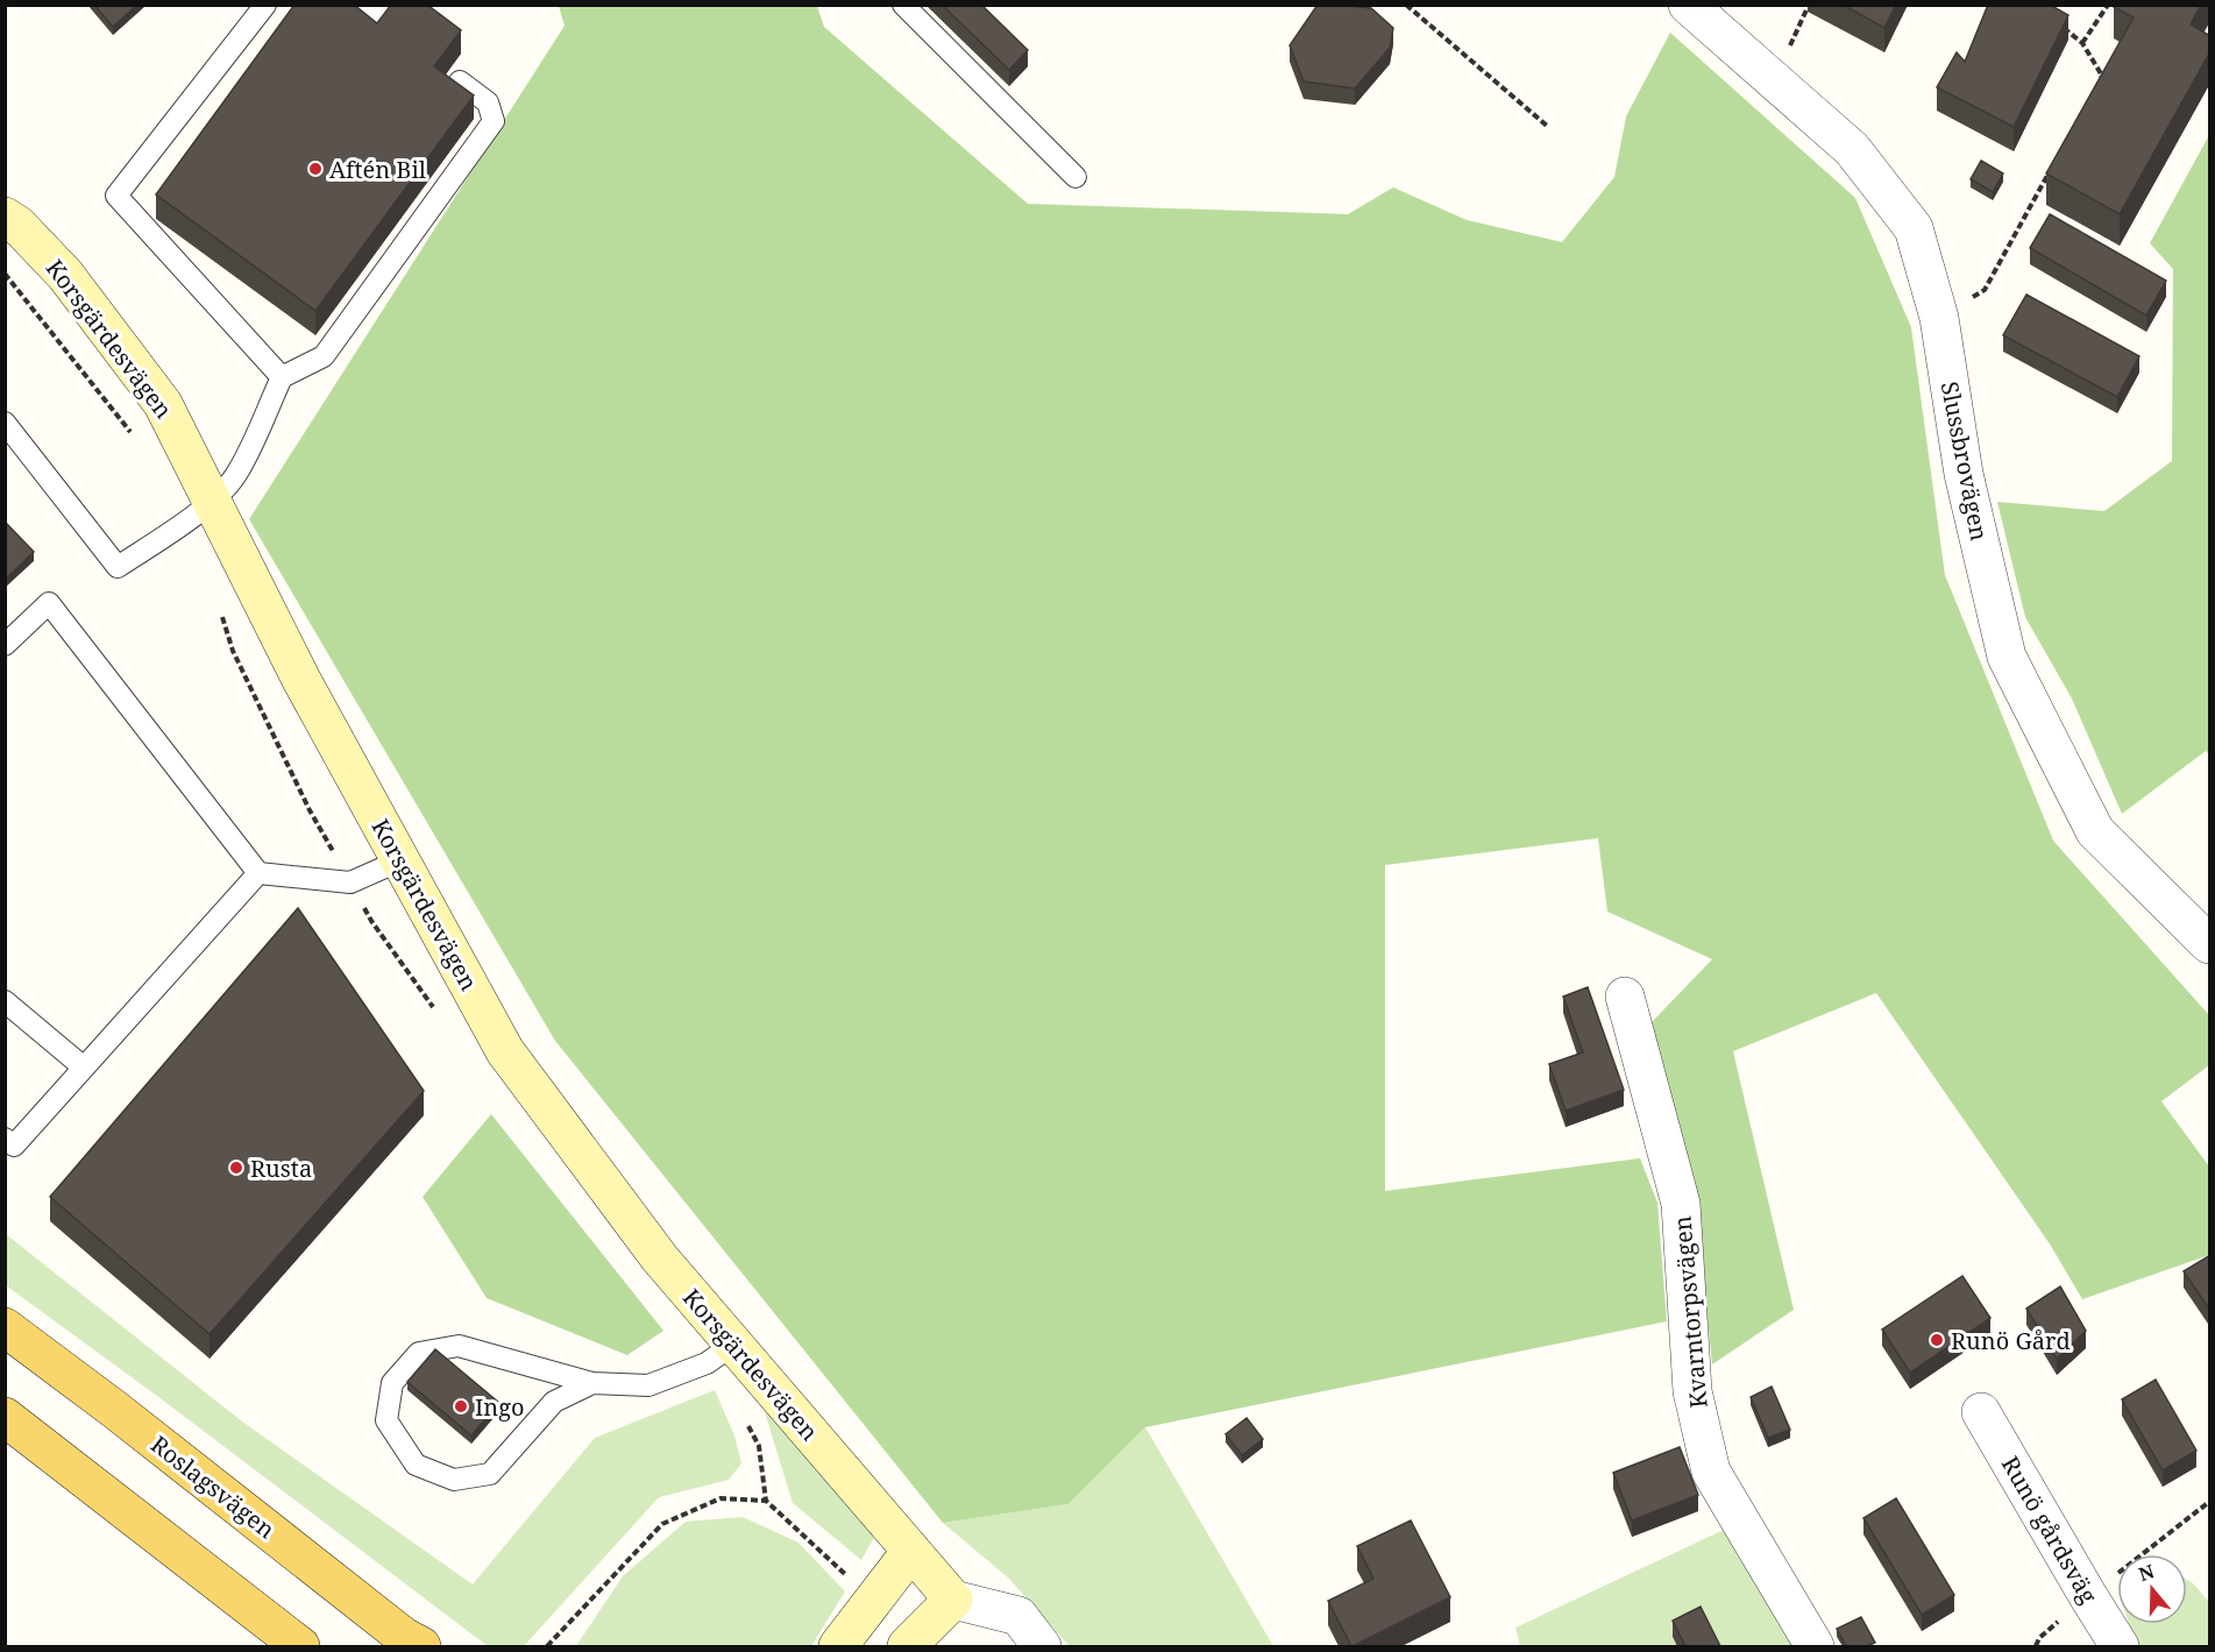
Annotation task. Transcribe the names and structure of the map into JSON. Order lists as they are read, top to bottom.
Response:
{
  "streets": {
    "main road": ["Roslagsvägen"],
    "street": [
      "Korsgärdesvägen",
      "Slussbrovägen",
      "Kvarntorpsvägen",
      "Runö gårdsväg"
    ]
  },
  "places": [
    "Aftén Bil",
    "Rusta",
    "Runö Gård",
    "Ingo"
  ],
  "north": "top"
}
